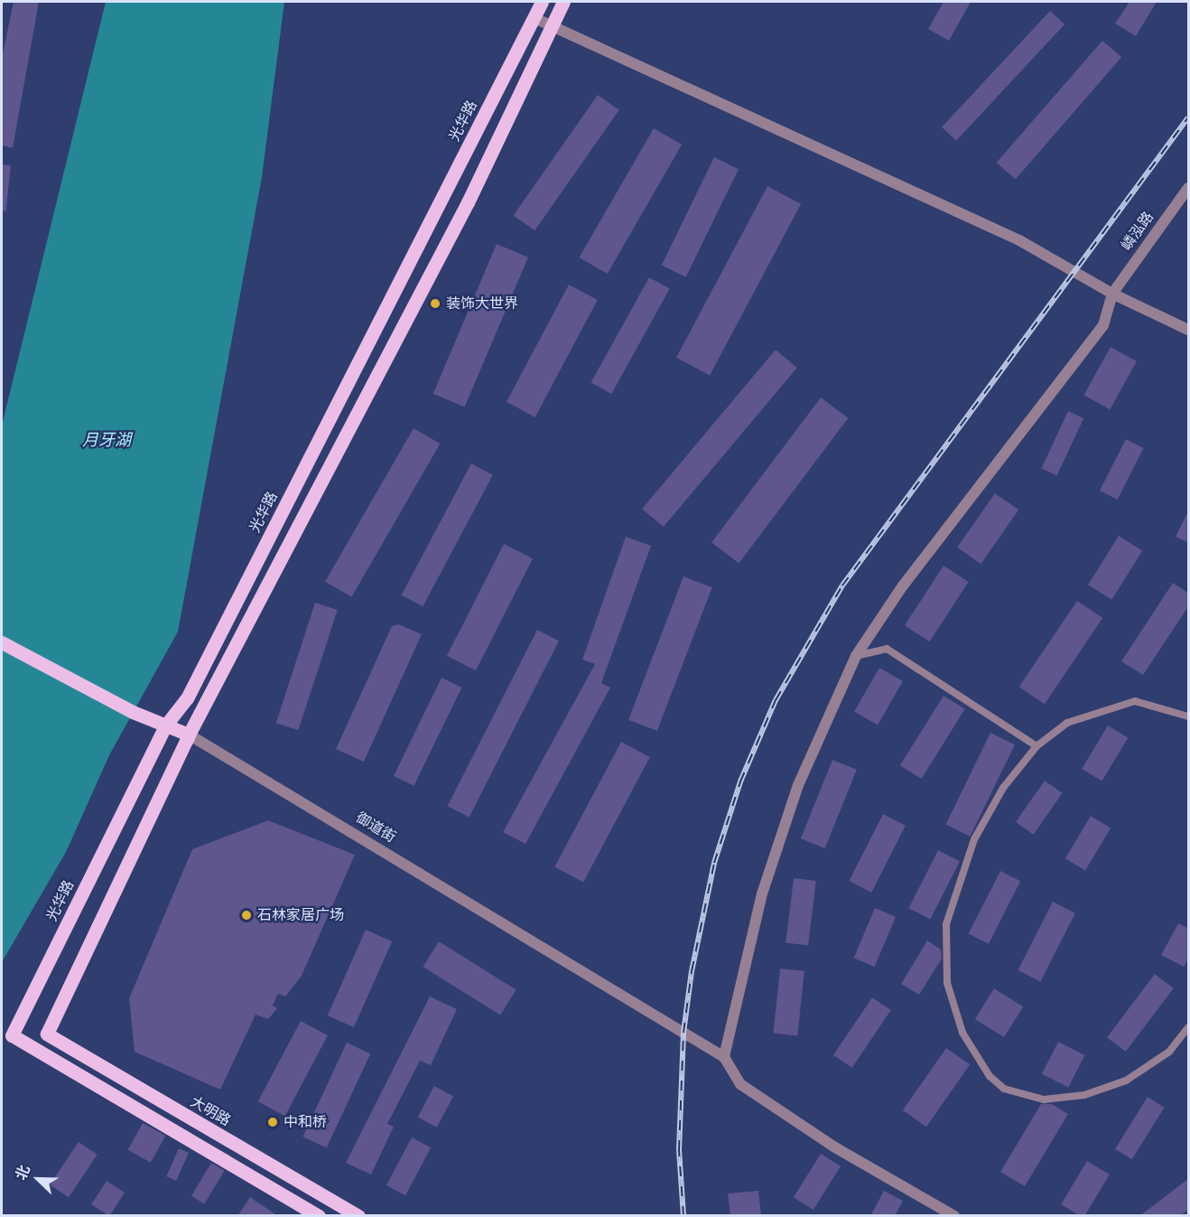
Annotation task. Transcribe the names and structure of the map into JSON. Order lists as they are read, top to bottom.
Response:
{
  "streets": {
    "main road": ["光华路", "大明路"],
    "street": ["嶙泓路", "御道街"]
  },
  "crossings": [
    ["御道街", "大明路"]
  ],
  "water": ["月牙湖"],
  "places": ["装饰大世界", "石林家居广场", "中和桥"],
  "north": "top left"
}
